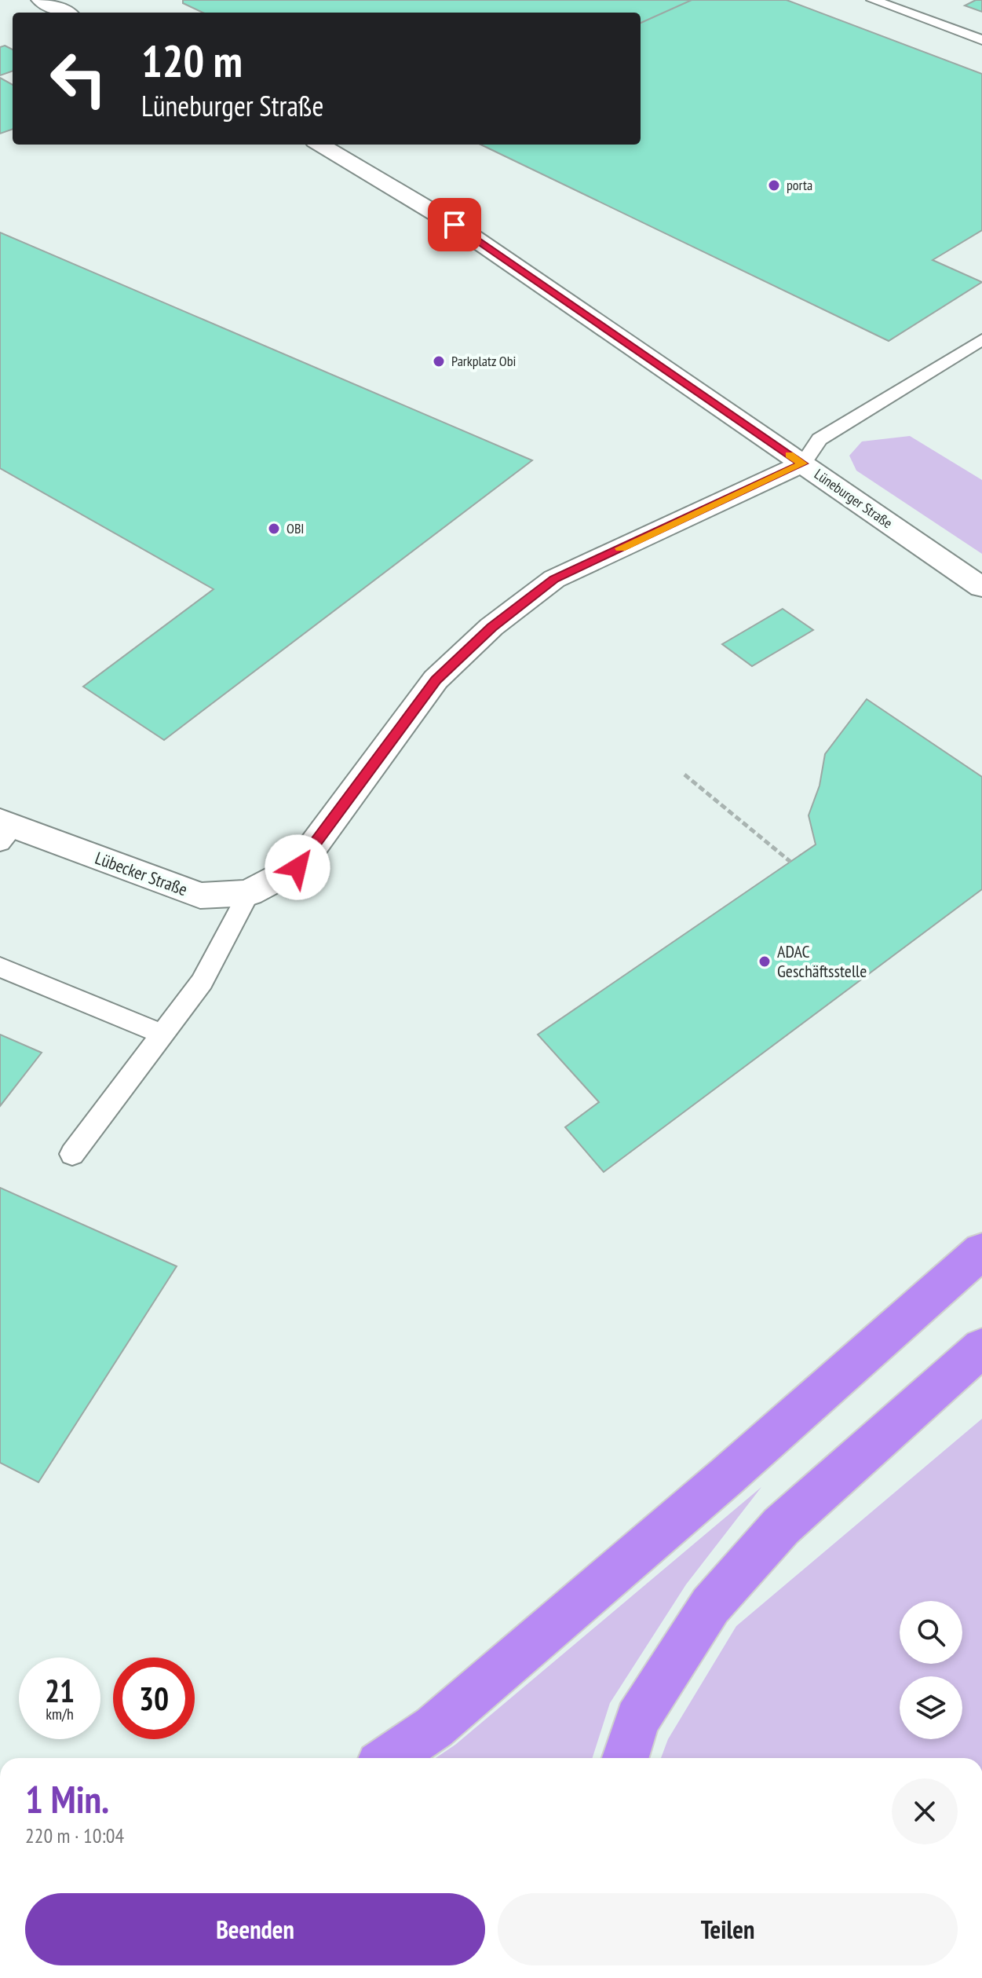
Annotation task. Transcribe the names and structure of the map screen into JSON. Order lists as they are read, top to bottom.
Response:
{
  "streets": {
    "street": ["Lüneburger Straße", "Lübecker Straße"]
  },
  "crossings": [
    ["Lüneburger Straße", "Lübecker Straße"]
  ],
  "places": [
    "porta",
    "Parkplatz Obi",
    "OBI",
    "ADAC Geschäftsstelle"
  ],
  "page": {
    "turn": ["120 m", "Lüneburger Straße"],
    "speed": "21 km/h",
    "limit": "30",
    "heading": ["1 Min.", "220 m · 10:04"],
    "buttons": ["Beenden", "Teilen"]
  }
}
